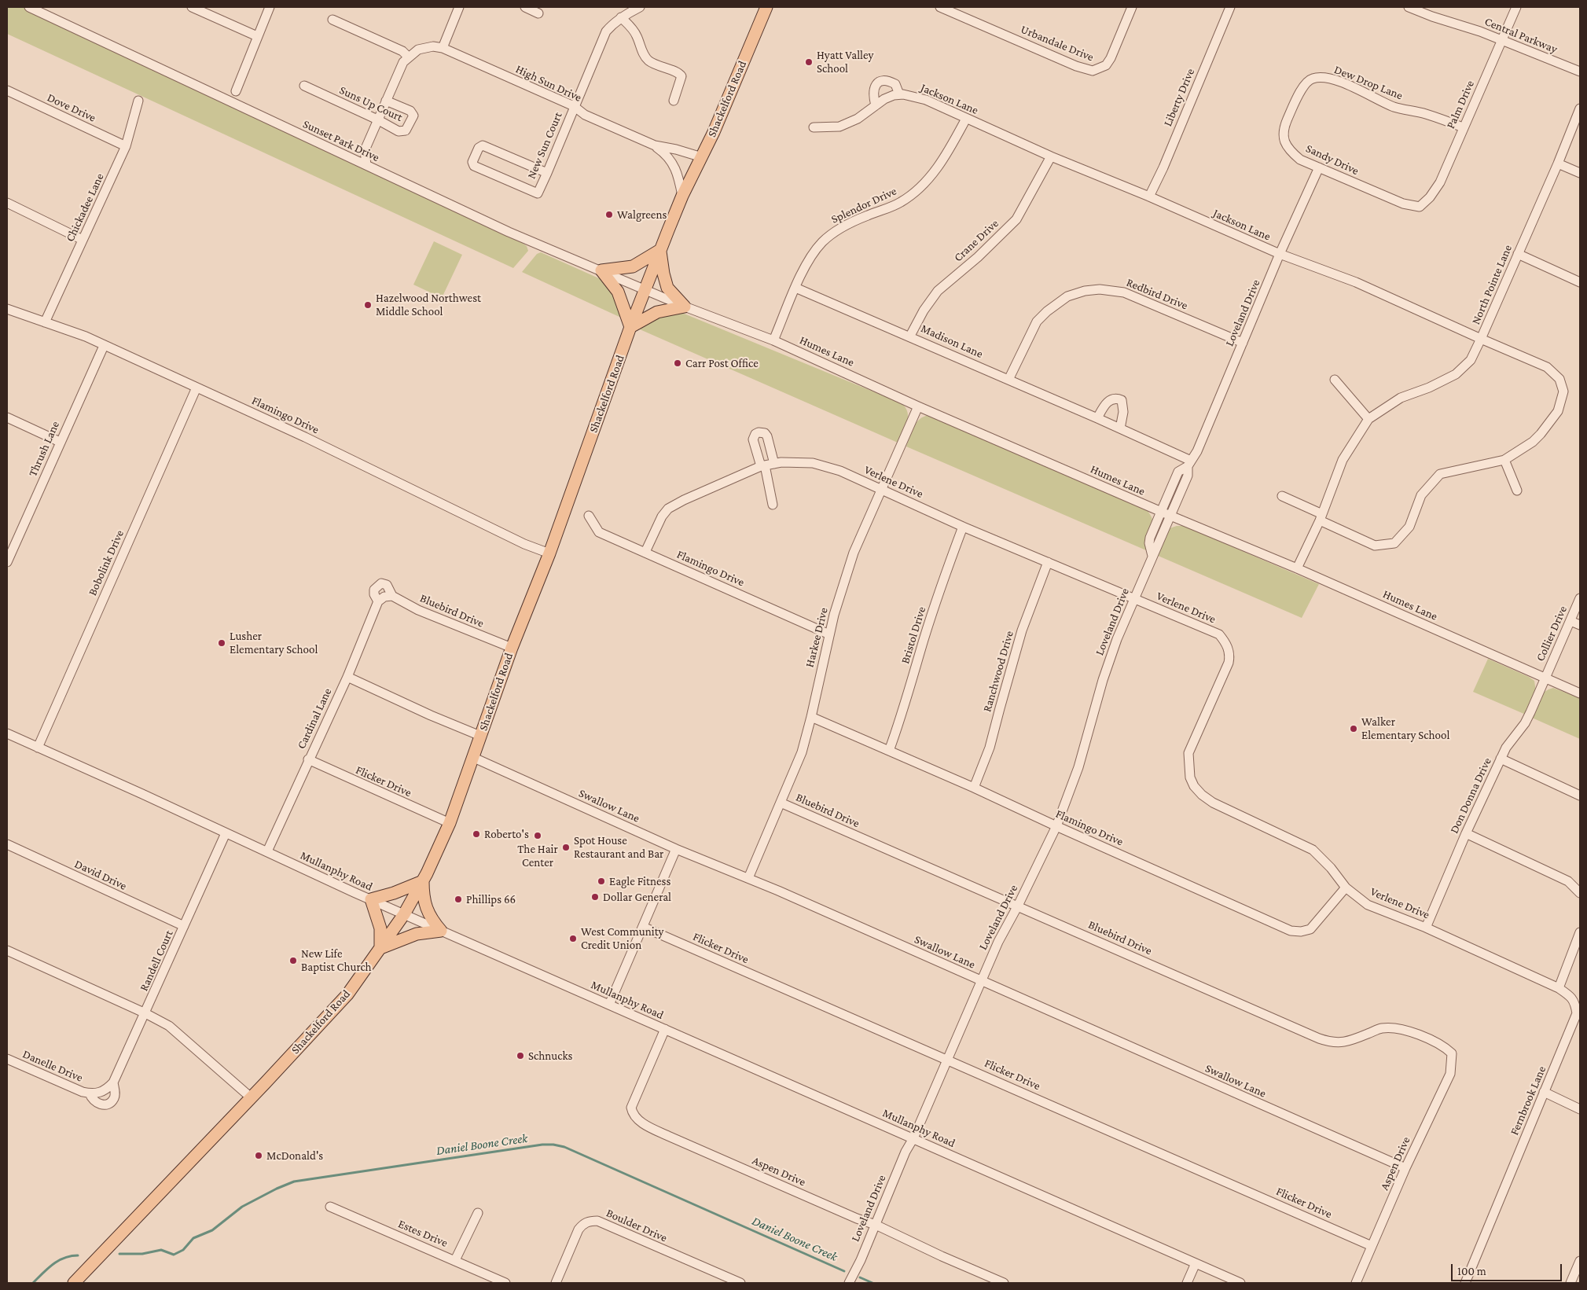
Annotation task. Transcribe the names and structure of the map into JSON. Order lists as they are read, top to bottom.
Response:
{
  "streets": {
    "main road": ["Shackelford Road"],
    "street": [
      "Central Parkway",
      "Urbandale Drive",
      "Dew Drop Lane",
      "High Sun Drive",
      "Liberty Drive",
      "Jackson Lane",
      "Suns Up Court",
      "Palm Drive",
      "Dove Drive",
      "Sunset Park Drive",
      "New Sun Court",
      "Sandy Drive",
      "Splendor Drive",
      "Chickadee Lane",
      "Crane Drive",
      "North Pointe Lane",
      "Redbird Drive",
      "Loveland Drive",
      "Madison Lane",
      "Humes Lane",
      "Flamingo Drive",
      "Thrush Lane",
      "Verlene Drive",
      "Bobolink Drive",
      "Bluebird Drive",
      "Collier Drive",
      "Bristol Drive",
      "Harkee Drive",
      "Ranchwood Drive",
      "Cardinal Lane",
      "Flicker Drive",
      "Don Donna Drive",
      "Swallow Lane",
      "Mullanphy Road",
      "David Drive",
      "Randell Court",
      "Danelle Drive",
      "Fernbrook Lane",
      "Aspen Drive",
      "Boulder Drive",
      "Estes Drive"
    ]
  },
  "crossings": [
    ["Central Parkway", "Palm Drive"],
    ["Dew Drop Lane", "Palm Drive"],
    ["Dew Drop Lane", "Sandy Drive"],
    ["High Sun Drive", "Shackelford Road"],
    ["High Sun Drive", "Suns Up Court"],
    ["High Sun Drive", "Sunset Park Drive"],
    ["High Sun Drive", "New Sun Court"],
    ["Liberty Drive", "Jackson Lane"],
    ["Shackelford Road", "Sunset Park Drive"],
    ["Shackelford Road", "Humes Lane"],
    ["Shackelford Road", "Flamingo Drive"],
    ["Shackelford Road", "Bluebird Drive"],
    ["Shackelford Road", "Flicker Drive"],
    ["Shackelford Road", "Swallow Lane"],
    ["Shackelford Road", "Mullanphy Road"],
    ["Jackson Lane", "Splendor Drive"],
    ["Jackson Lane", "Crane Drive"],
    ["Jackson Lane", "North Pointe Lane"],
    ["Jackson Lane", "Loveland Drive"],
    ["Palm Drive", "Sandy Drive"],
    ["Dove Drive", "Chickadee Lane"],
    ["Sunset Park Drive", "Humes Lane"],
    ["Sandy Drive", "Loveland Drive"],
    ["Splendor Drive", "Madison Lane"],
    ["Splendor Drive", "Humes Lane"],
    ["Chickadee Lane", "Flamingo Drive"],
    ["Crane Drive", "Madison Lane"],
    ["North Pointe Lane", "Humes Lane"],
    ["Redbird Drive", "Loveland Drive"],
    ["Redbird Drive", "Madison Lane"],
    ["Loveland Drive", "Madison Lane"],
    ["Loveland Drive", "Humes Lane"],
    ["Loveland Drive", "Flamingo Drive"],
    ["Loveland Drive", "Verlene Drive"],
    ["Loveland Drive", "Bluebird Drive"],
    ["Loveland Drive", "Flicker Drive"],
    ["Loveland Drive", "Swallow Lane"],
    ["Loveland Drive", "Mullanphy Road"],
    ["Loveland Drive", "Aspen Drive"],
    ["Humes Lane", "Collier Drive"],
    ["Humes Lane", "Harkee Drive"],
    ["Humes Lane", "Don Donna Drive"],
    ["Flamingo Drive", "Thrush Lane"],
    ["Flamingo Drive", "Verlene Drive"],
    ["Flamingo Drive", "Bobolink Drive"],
    ["Flamingo Drive", "Bristol Drive"],
    ["Flamingo Drive", "Harkee Drive"],
    ["Flamingo Drive", "Ranchwood Drive"],
    ["Verlene Drive", "Bristol Drive"],
    ["Verlene Drive", "Harkee Drive"],
    ["Verlene Drive", "Ranchwood Drive"],
    ["Verlene Drive", "Don Donna Drive"],
    ["Verlene Drive", "Fernbrook Lane"],
    ["Bobolink Drive", "Mullanphy Road"],
    ["Bluebird Drive", "Harkee Drive"],
    ["Bluebird Drive", "Cardinal Lane"],
    ["Bluebird Drive", "Aspen Drive"],
    ["Collier Drive", "Don Donna Drive"],
    ["Harkee Drive", "Swallow Lane"],
    ["Cardinal Lane", "Flicker Drive"],
    ["Cardinal Lane", "Mullanphy Road"],
    ["Flicker Drive", "Aspen Drive"],
    ["Swallow Lane", "Aspen Drive"],
    ["Mullanphy Road", "Randell Court"],
    ["Mullanphy Road", "Aspen Drive"],
    ["David Drive", "Randell Court"],
    ["Randell Court", "Danelle Drive"]
  ],
  "water": ["Daniel Boone Creek"],
  "places": [
    "Hyatt Valley School",
    "Walgreens",
    "Hazelwood Northwest Middle School",
    "Carr Post Office",
    "Lusher Elementary School",
    "Walker Elementary School",
    "Roberto's",
    "The Hair Center",
    "Spot House Restaurant and Bar",
    "Eagle Fitness",
    "Dollar General",
    "Phillips 66",
    "West Community Credit Union",
    "New Life Baptist Church",
    "Schnucks",
    "McDonald's"
  ],
  "scale_bar": "100 m"
}
